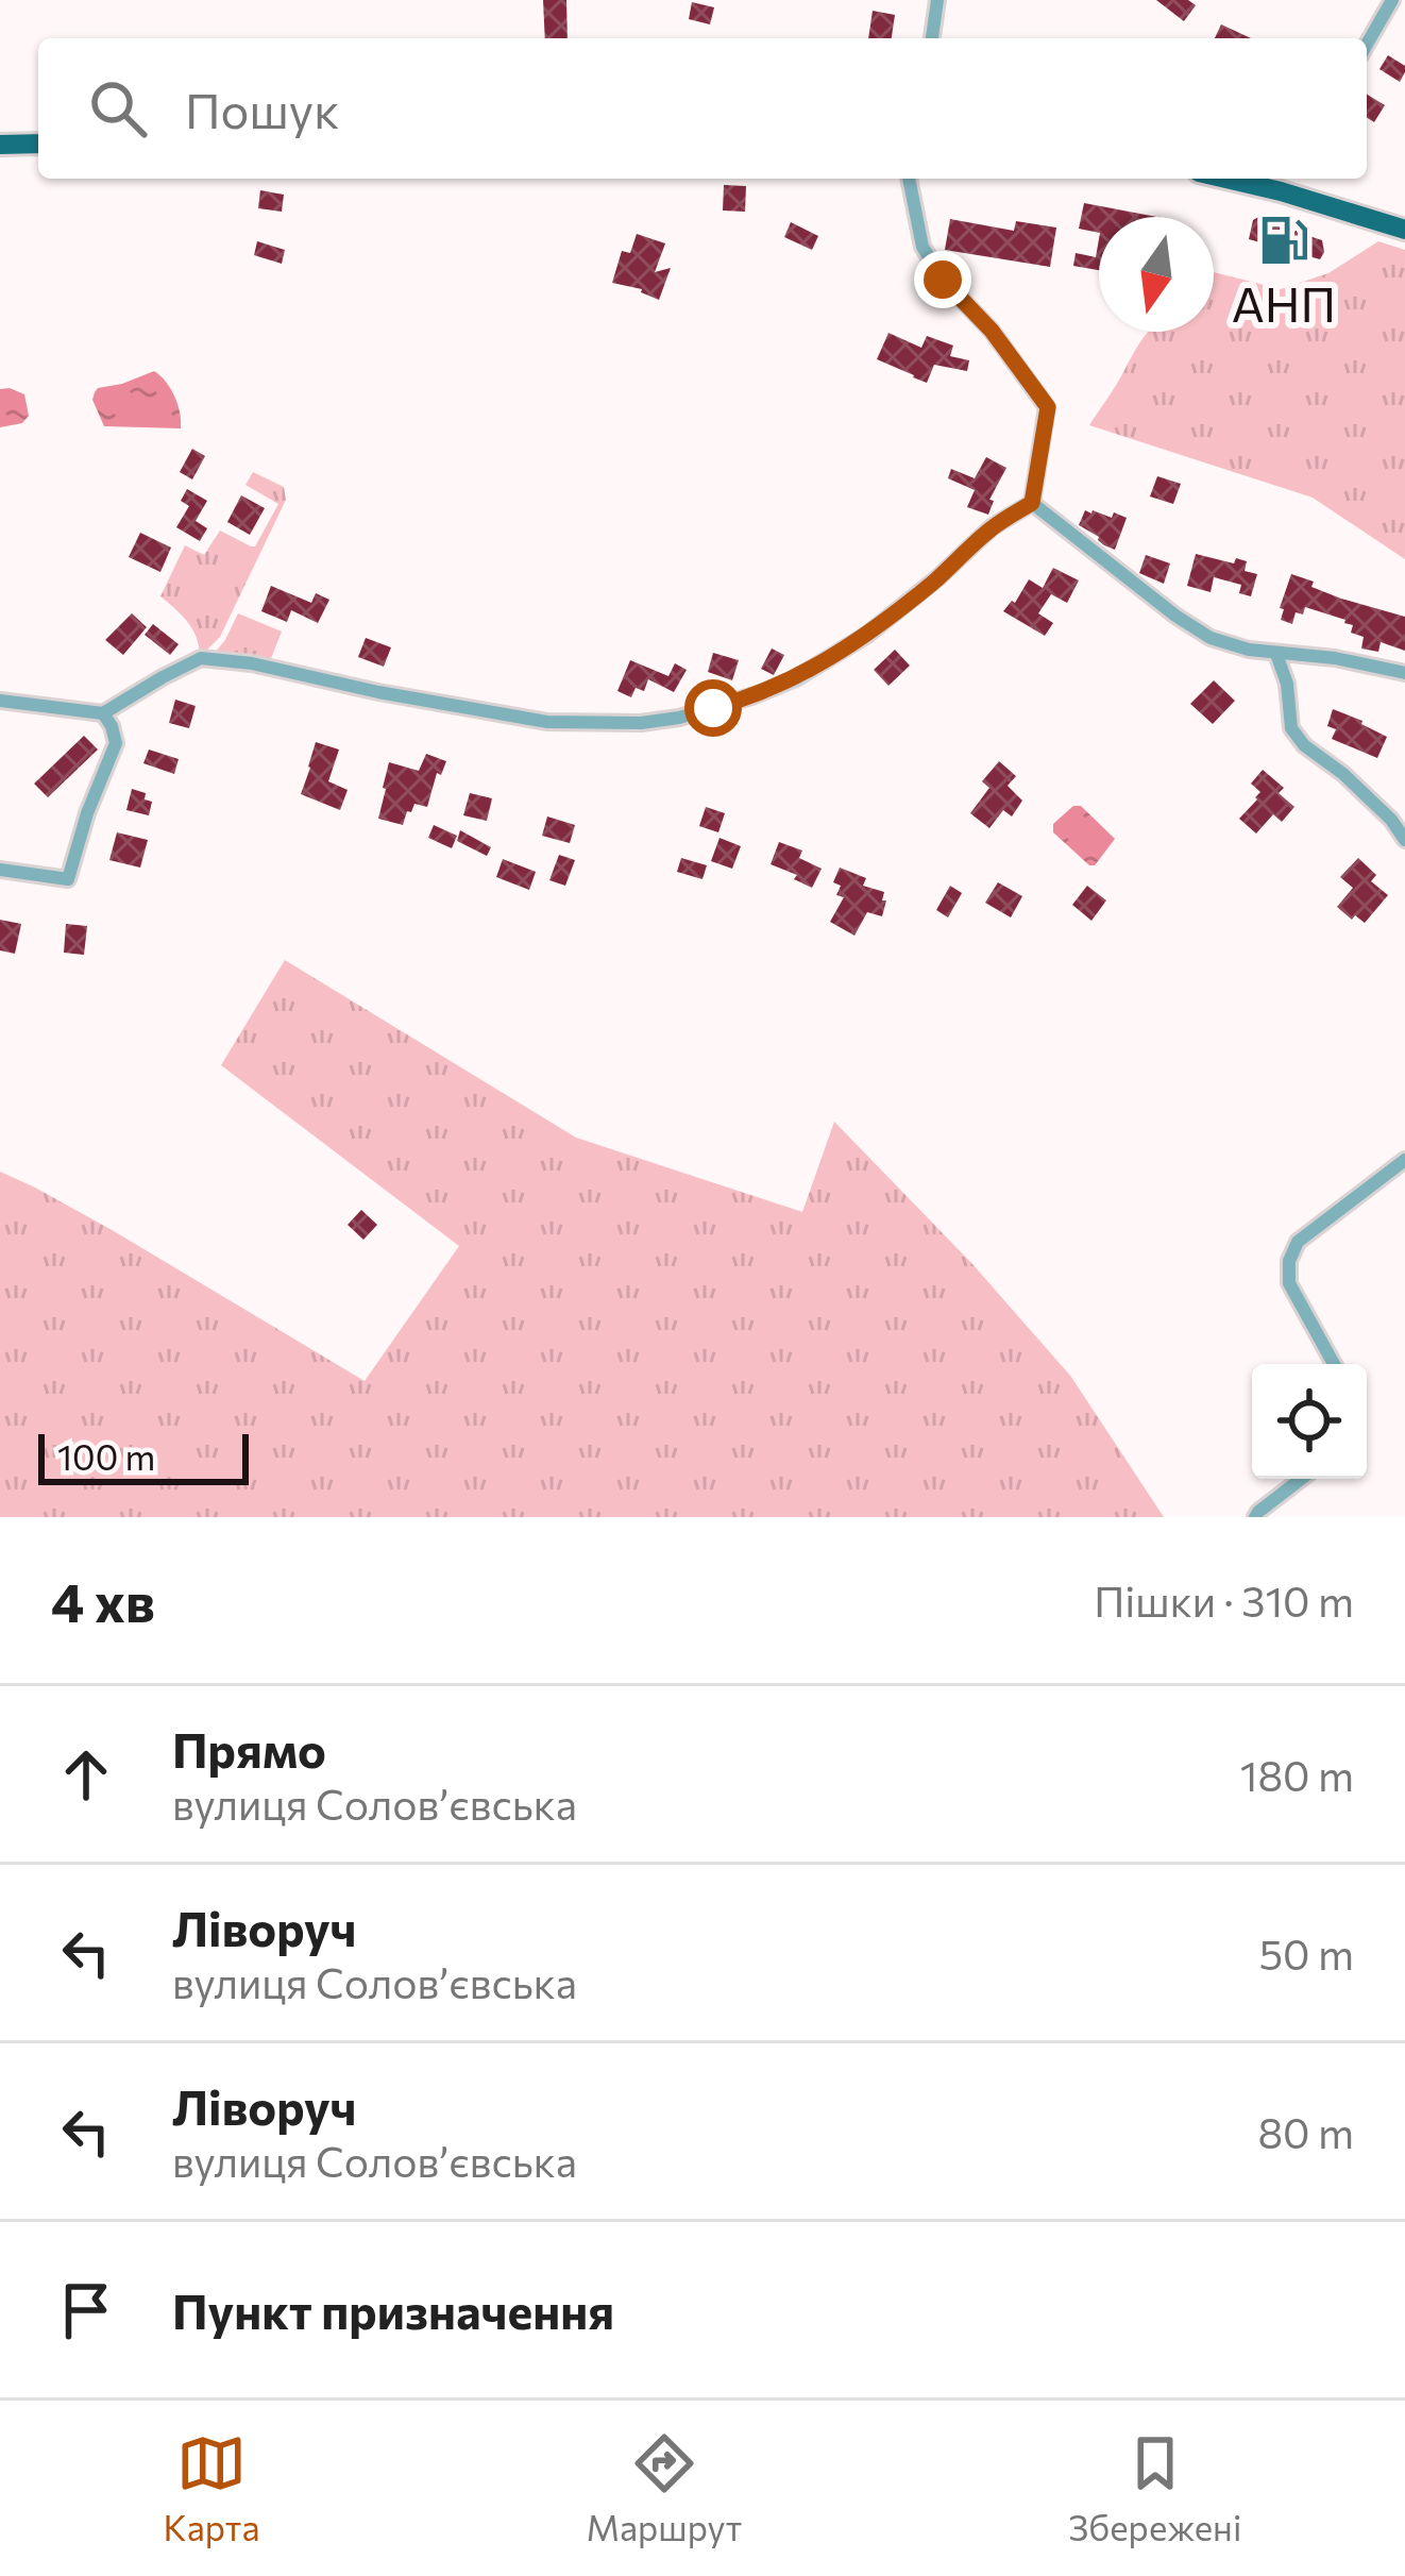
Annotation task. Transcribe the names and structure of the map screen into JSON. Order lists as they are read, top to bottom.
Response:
{
  "places": {
    "fuel station": ["АНП"]
  },
  "scale_bar": "100 m",
  "north": "bottom",
  "page": {
    "search": "Пошук",
    "scale": "100 m",
    "heading": ["4 хв", "Пішки · 310 m"],
    "list": [
      ["Прямо", "вулиця Соловʼєвська", "180 m"],
      ["Ліворуч", "вулиця Соловʼєвська", "50 m"],
      ["Ліворуч", "вулиця Соловʼєвська", "80 m"],
      "Пункт призначення"
    ],
    "nav": ["Карта", "Маршрут", "Збережені"]
  }
}
